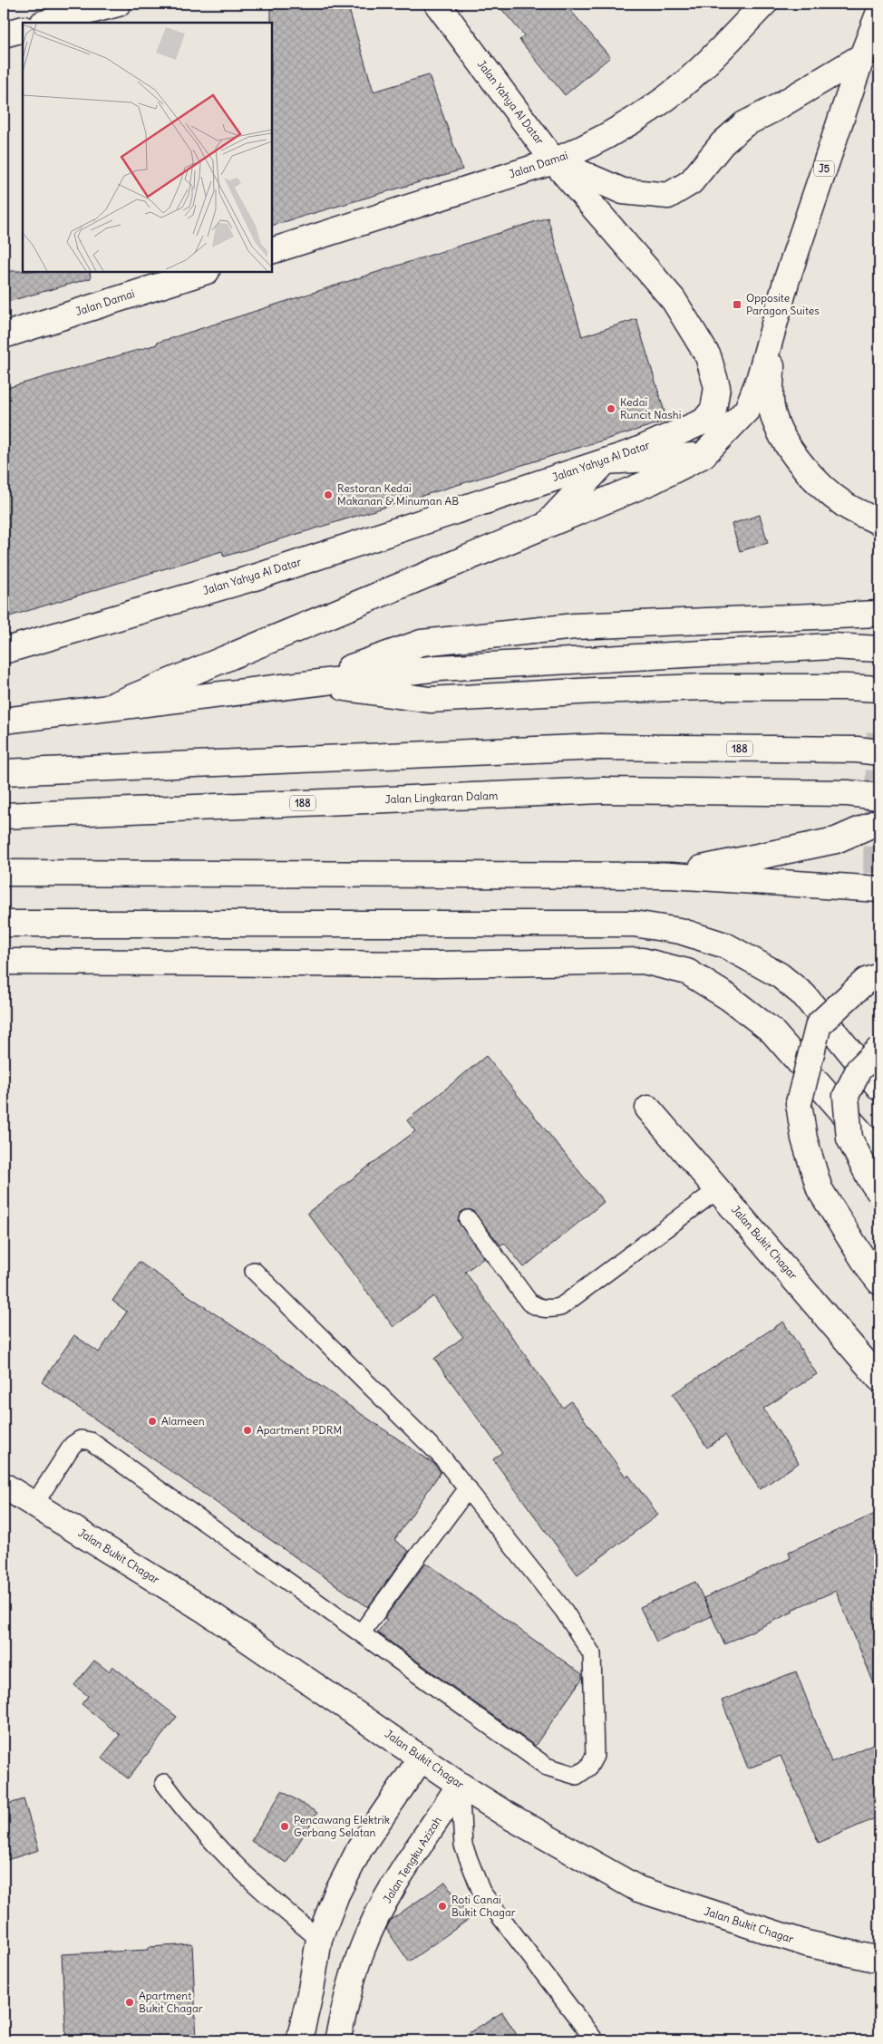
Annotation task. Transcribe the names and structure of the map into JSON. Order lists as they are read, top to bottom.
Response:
{
  "streets": {
    "main road": [
      "Jalan Yahya Al Datar",
      "Jalan Damai",
      "J5",
      "188",
      "Jalan Lingkaran Dalam",
      "Jalan Bukit Chagar",
      "Jalan Tengku Azizah"
    ]
  },
  "crossings": [
    ["Jalan Yahya Al Datar", "Jalan Damai"],
    ["Jalan Bukit Chagar", "Jalan Tengku Azizah"]
  ],
  "places": {
    "transit": ["Opposite Paragon Suites"],
    "other": [
      "Kedai Runcit Nashi",
      "Restoran Kedai Makanan & Minuman AB",
      "Alameen",
      "Apartment PDRM",
      "Pencawang Elektrik Gerbang Selatan",
      "Roti Canai Bukit Chagar",
      "Apartment Bukit Chagar"
    ]
  }
}
